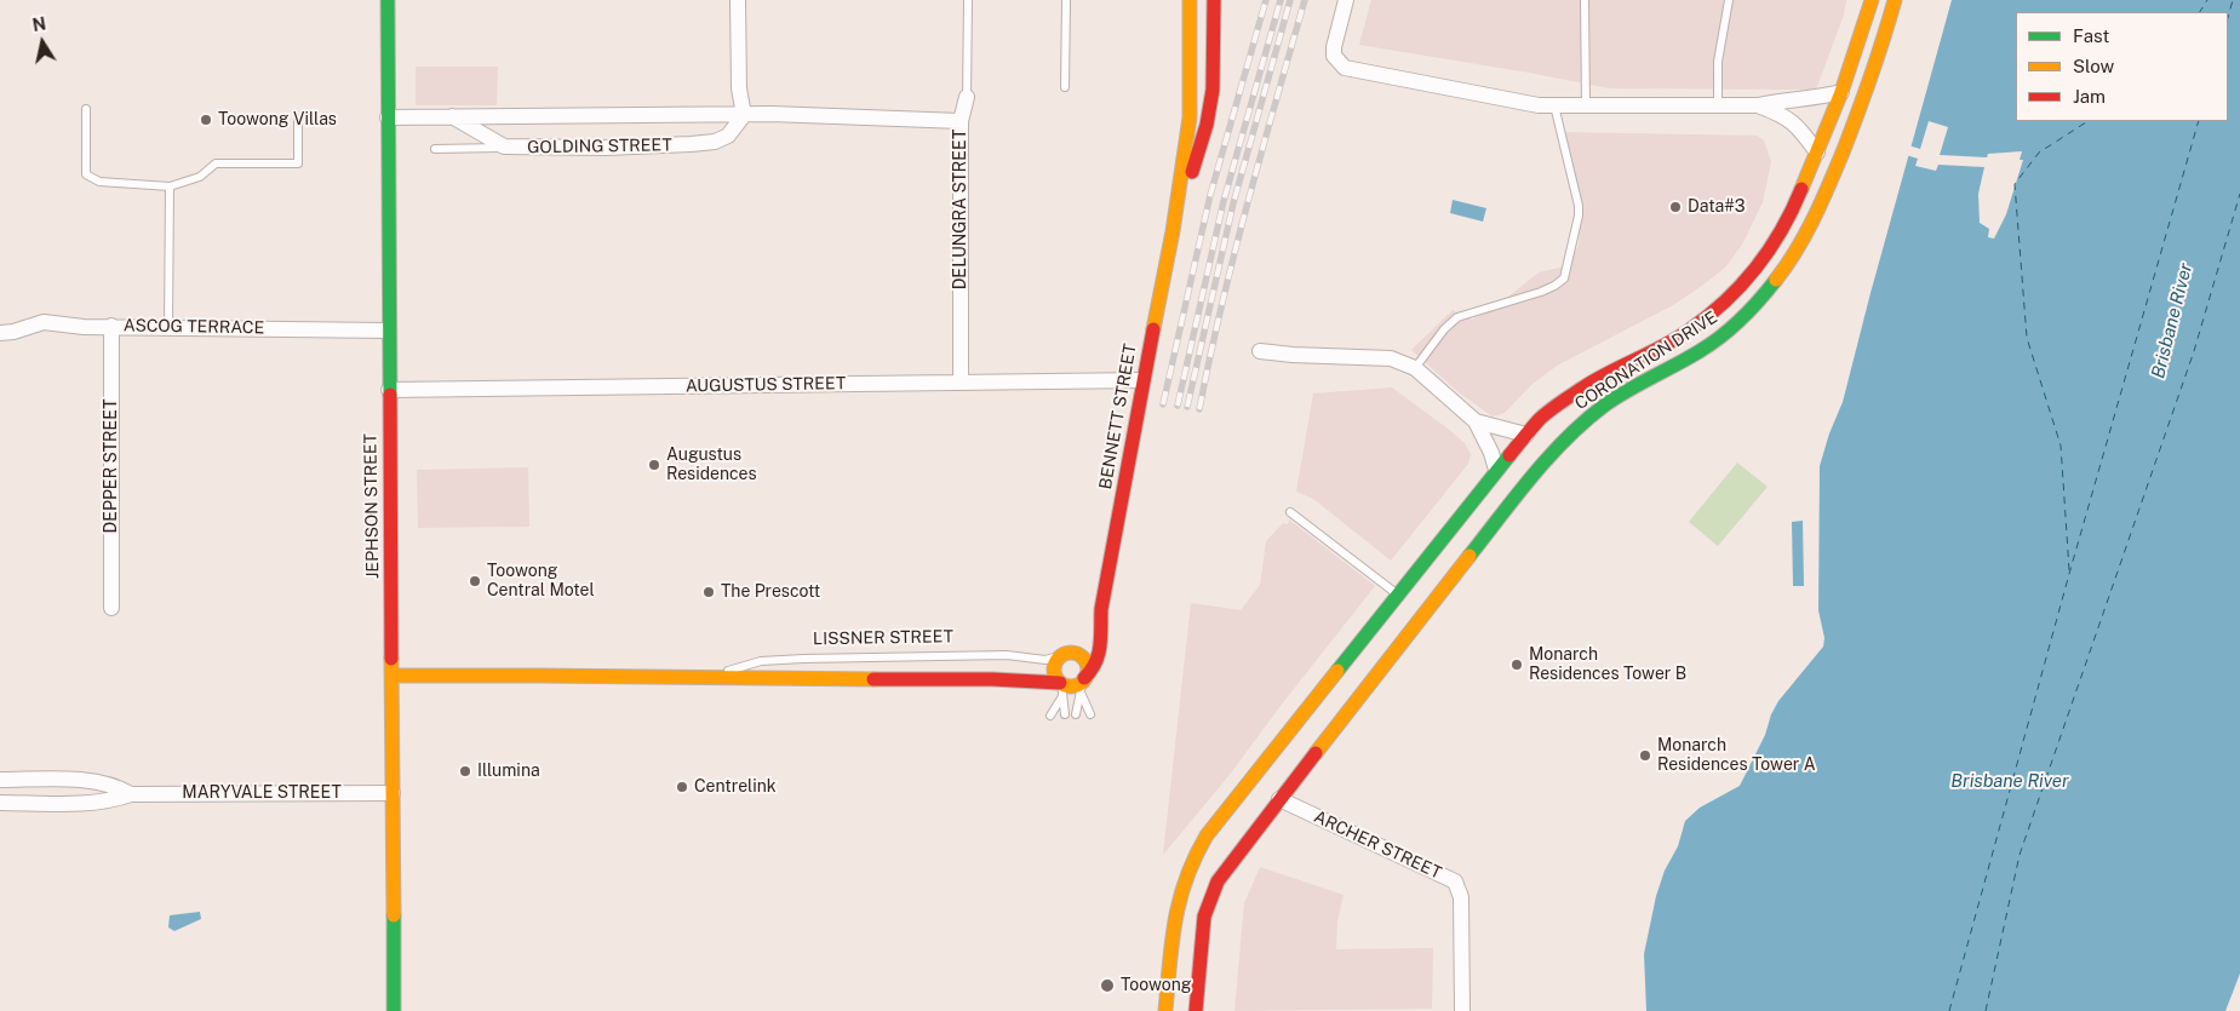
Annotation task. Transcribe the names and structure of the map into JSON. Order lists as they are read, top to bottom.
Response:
{
  "streets": {
    "main road": [
      "CORONATION DRIVE",
      "BENNETT STREET",
      "JEPHSON STREET",
      "LISSNER STREET"
    ],
    "street": [
      "GOLDING STREET",
      "DELUNGRA STREET",
      "ASCOG TERRACE",
      "AUGUSTUS STREET",
      "DEPPER STREET",
      "MARYVALE STREET",
      "ARCHER STREET"
    ]
  },
  "crossings": [
    ["GOLDING STREET", "DELUNGRA STREET"],
    ["GOLDING STREET", "JEPHSON STREET"],
    ["DELUNGRA STREET", "AUGUSTUS STREET"],
    ["ASCOG TERRACE", "DEPPER STREET"],
    ["ASCOG TERRACE", "JEPHSON STREET"],
    ["CORONATION DRIVE", "ARCHER STREET"],
    ["AUGUSTUS STREET", "BENNETT STREET"],
    ["AUGUSTUS STREET", "JEPHSON STREET"],
    ["BENNETT STREET", "LISSNER STREET"],
    ["JEPHSON STREET", "LISSNER STREET"],
    ["JEPHSON STREET", "MARYVALE STREET"]
  ],
  "water": ["Brisbane River"],
  "places": [
    "Toowong Villas",
    "Data#3",
    "Augustus Residences",
    "Toowong Central Motel",
    "The Prescott",
    "Monarch Residences Tower B",
    "Monarch Residences Tower A",
    "Illumina",
    "Centrelink",
    "Toowong"
  ],
  "legend": ["Fast", "Slow", "Jam"],
  "north": "top"
}
